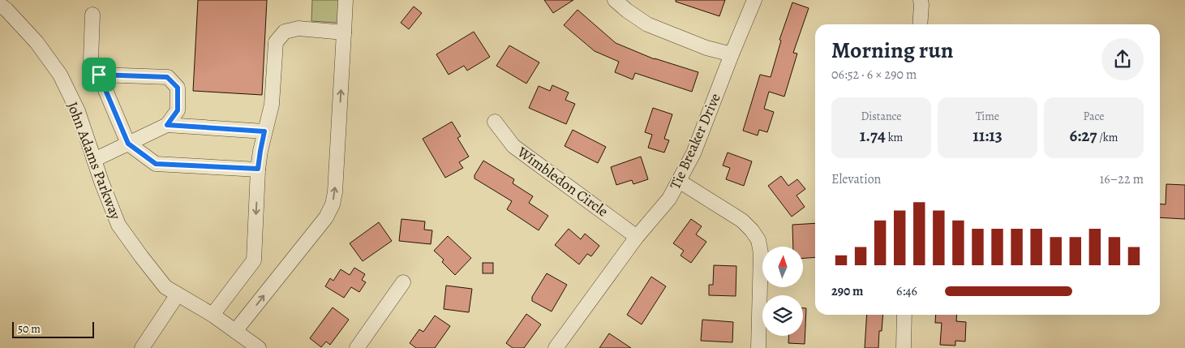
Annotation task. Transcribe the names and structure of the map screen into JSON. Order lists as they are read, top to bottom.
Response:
{
  "streets": {
    "street": ["Tie Breaker Drive", "John Adams Parkway", "Wimbledon Circle"]
  },
  "crossings": [
    ["Tie Breaker Drive", "Wimbledon Circle"]
  ],
  "scale_bar": "50 m",
  "north": "top",
  "page": {
    "heading": ["Morning run", "06:52 · 6 × 290 m"],
    "stats": [
      ["Distance", "1.74 km"],
      ["Time", "11:13"],
      ["Pace", "6:27 /km"]
    ],
    "chart": ["Elevation", "16–22 m"],
    "list": [
      {
        "name": "290 m",
        "note": "6:46"
      }
    ],
    "scale": "50 m"
  }
}
